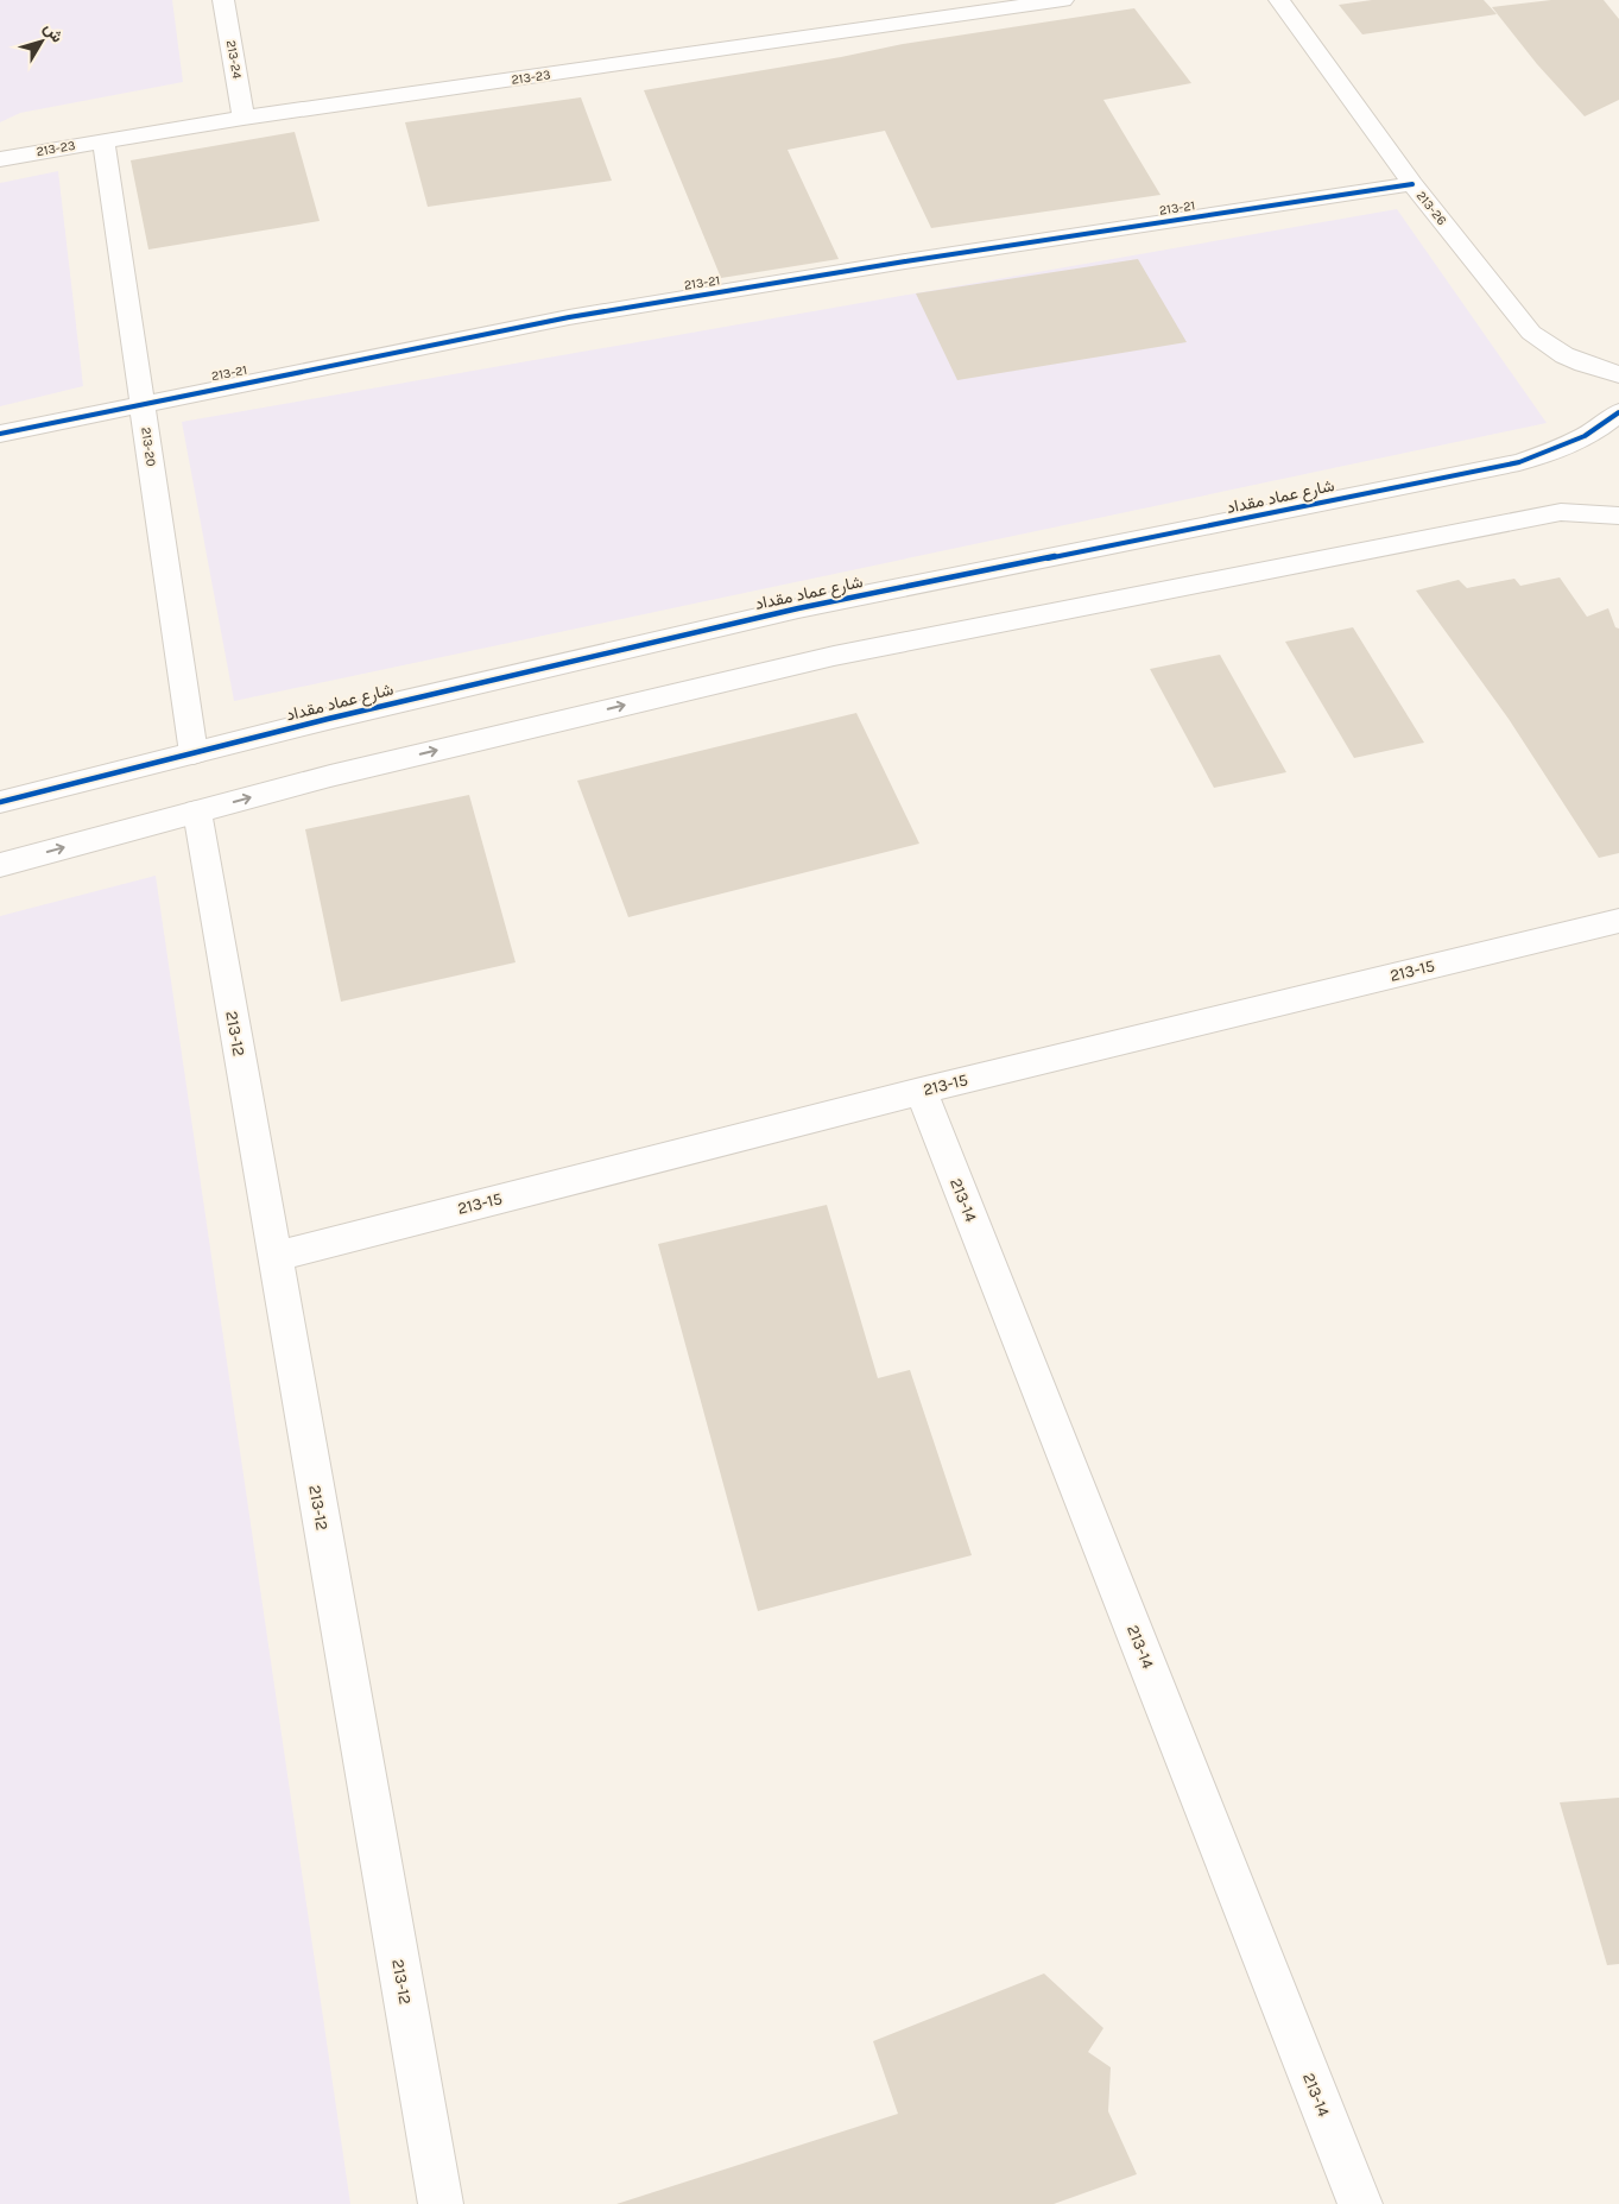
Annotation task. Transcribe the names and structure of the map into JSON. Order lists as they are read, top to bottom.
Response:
{
  "streets": {
    "street": [
      "213-24",
      "213-23",
      "213-21",
      "213-26",
      "213-20",
      "شارع عماد مقداد",
      "213-15",
      "213-12",
      "213-14"
    ]
  },
  "crossings": [
    ["213-24", "213-23"],
    ["213-23", "213-20"],
    ["213-21", "213-26"],
    ["213-21", "213-20"],
    ["213-20", "شارع عماد مقداد"],
    ["213-15", "213-12"],
    ["213-15", "213-14"]
  ],
  "north": "top right"
}
